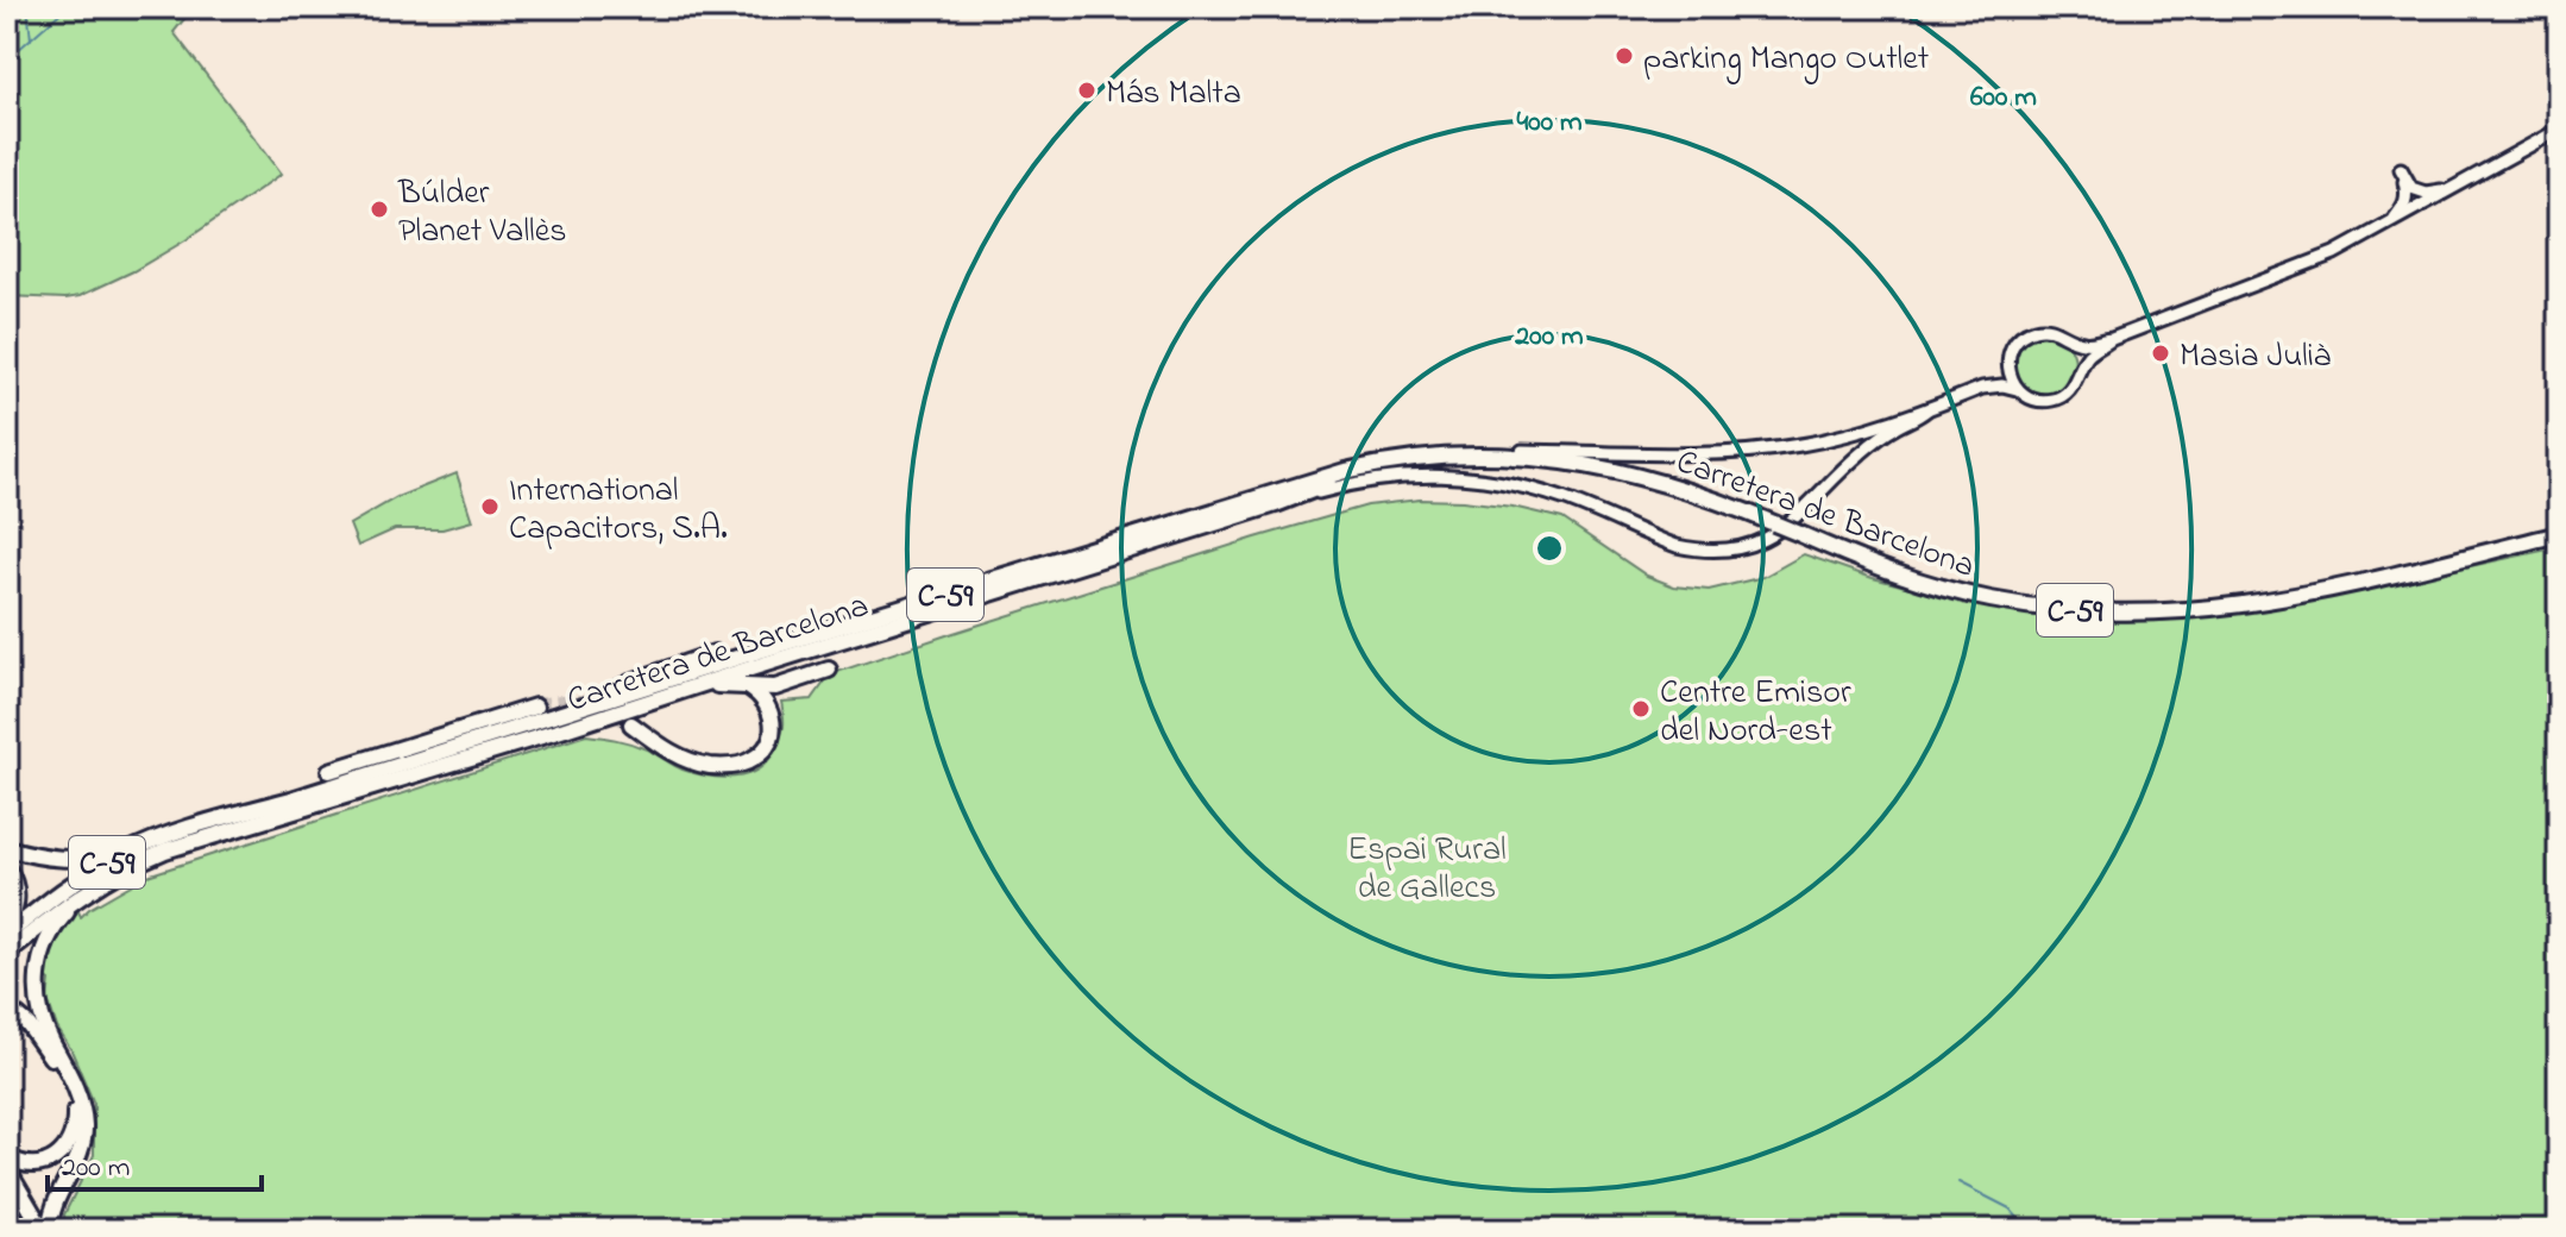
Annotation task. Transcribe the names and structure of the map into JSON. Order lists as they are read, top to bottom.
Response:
{
  "streets": {
    "highway": ["Carretera de Barcelona", "C-59"]
  },
  "parks": ["Espai Rural de Gallecs"],
  "places": [
    "parking Mango Outlet",
    "Más Malta",
    "Búlder Planet Vallès",
    "Masia Julià",
    "International Capacitors, S.A.",
    "Centre Emisor del Nord-est"
  ],
  "scale_bar": "200 m",
  "rings": ["600 m", "400 m", "200 m"]
}
